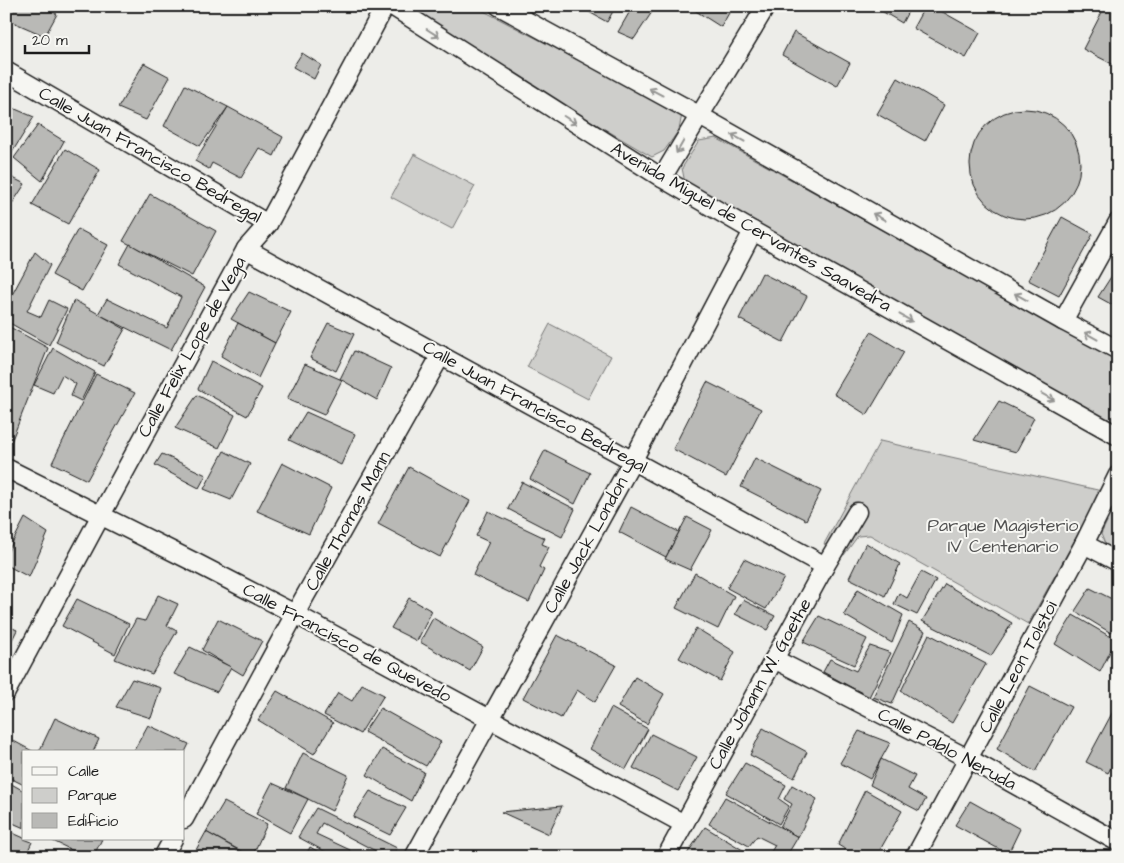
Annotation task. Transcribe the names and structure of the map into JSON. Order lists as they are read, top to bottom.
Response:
{
  "streets": {
    "street": [
      "Calle Juan Francisco Bedregal",
      "Avenida Miguel de Cervantes Saavedra",
      "Calle Felix Lope de Vega",
      "Calle Thomas Mann",
      "Calle Jack London",
      "Calle Francisco de Quevedo",
      "Calle Leon Tolstoi",
      "Calle Johann W. Goethe",
      "Calle Pablo Neruda"
    ]
  },
  "crossings": [
    ["Calle Juan Francisco Bedregal", "Calle Felix Lope de Vega"],
    ["Calle Juan Francisco Bedregal", "Calle Thomas Mann"],
    ["Calle Juan Francisco Bedregal", "Calle Jack London"],
    ["Calle Juan Francisco Bedregal", "Calle Johann W. Goethe"],
    ["Avenida Miguel de Cervantes Saavedra", "Calle Jack London"],
    ["Calle Felix Lope de Vega", "Calle Francisco de Quevedo"],
    ["Calle Thomas Mann", "Calle Francisco de Quevedo"],
    ["Calle Jack London", "Calle Francisco de Quevedo"],
    ["Calle Francisco de Quevedo", "Calle Johann W. Goethe"],
    ["Calle Leon Tolstoi", "Calle Pablo Neruda"],
    ["Calle Johann W. Goethe", "Calle Pablo Neruda"]
  ],
  "parks": ["Parque Magisterio IV Centenario"],
  "legend": ["Calle", "Parque", "Edificio"],
  "scale_bar": "20 m"
}
